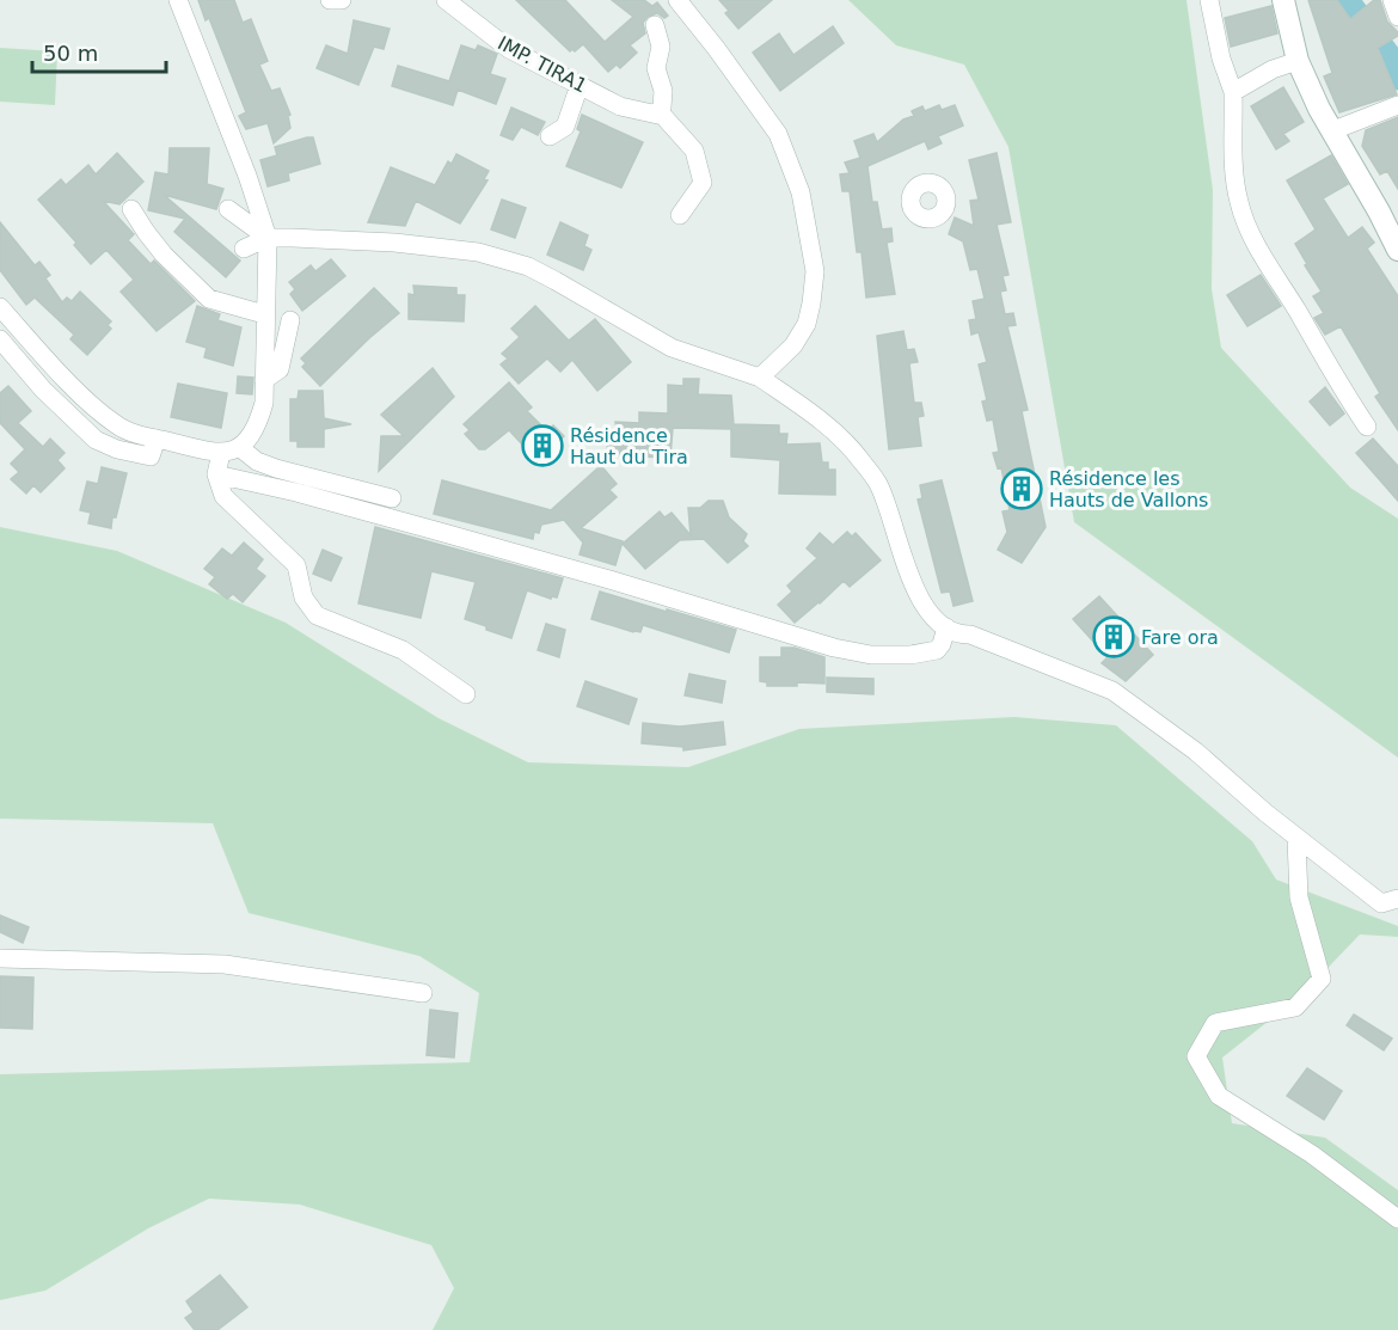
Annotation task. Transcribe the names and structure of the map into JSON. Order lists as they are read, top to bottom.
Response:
{
  "streets": {
    "street": ["IMP. TIRA1"]
  },
  "places": {
    "building": ["Résidence Haut du Tira", "Résidence les Hauts de Vallons", "Fare ora"]
  },
  "scale_bar": "50 m"
}
